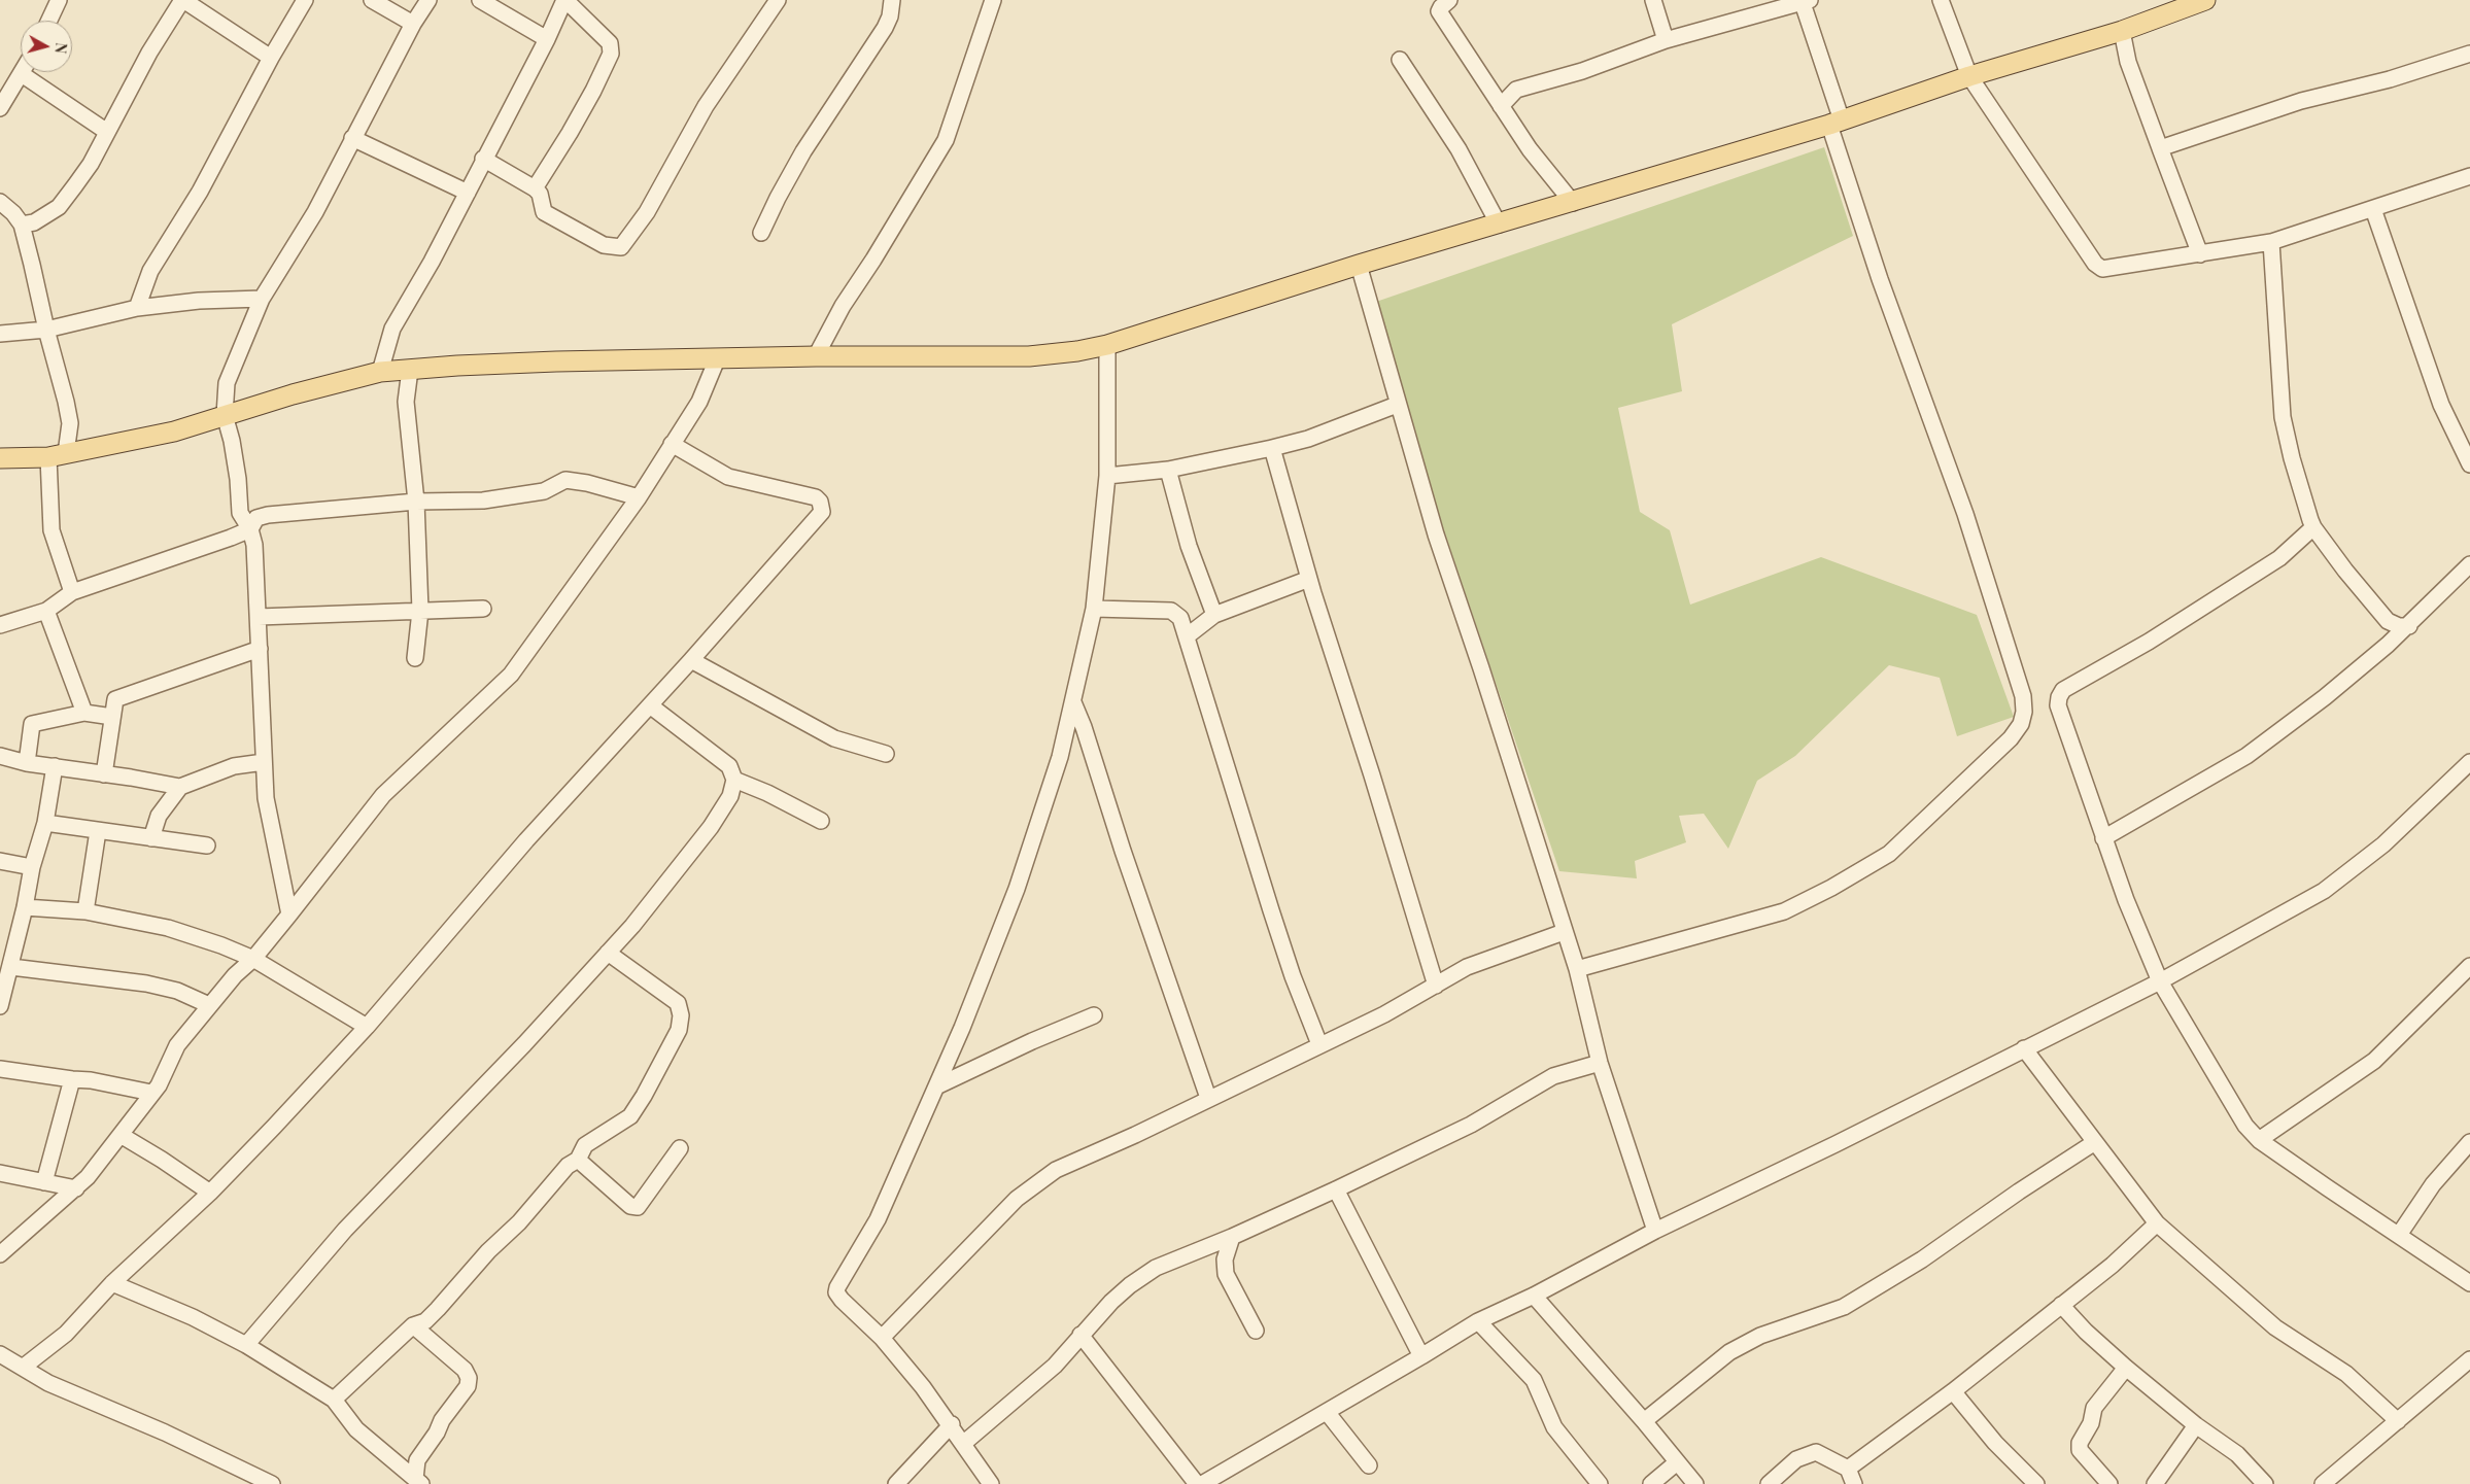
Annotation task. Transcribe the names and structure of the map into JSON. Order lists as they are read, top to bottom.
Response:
{
  "north": "right"
}
